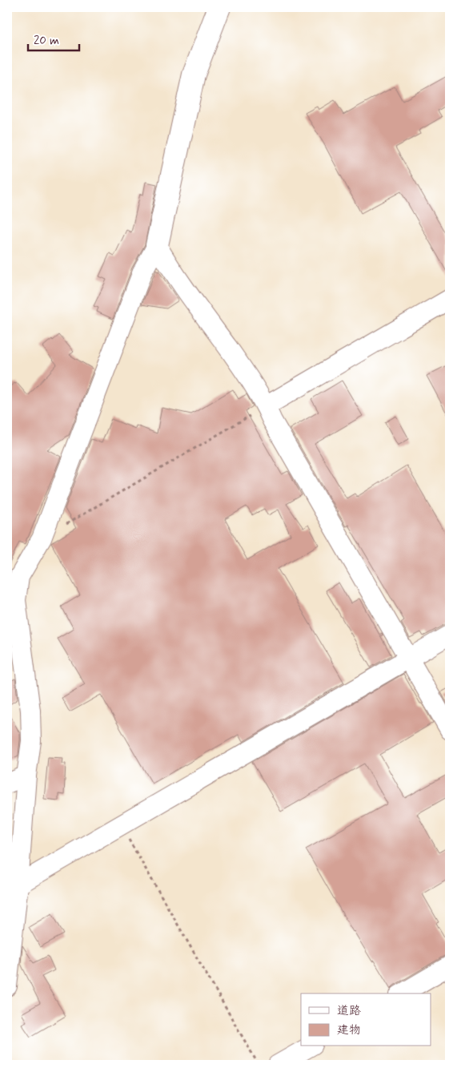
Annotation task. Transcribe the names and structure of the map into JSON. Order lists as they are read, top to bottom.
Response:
{
  "legend": ["道路", "建物"],
  "scale_bar": "20 m"
}
